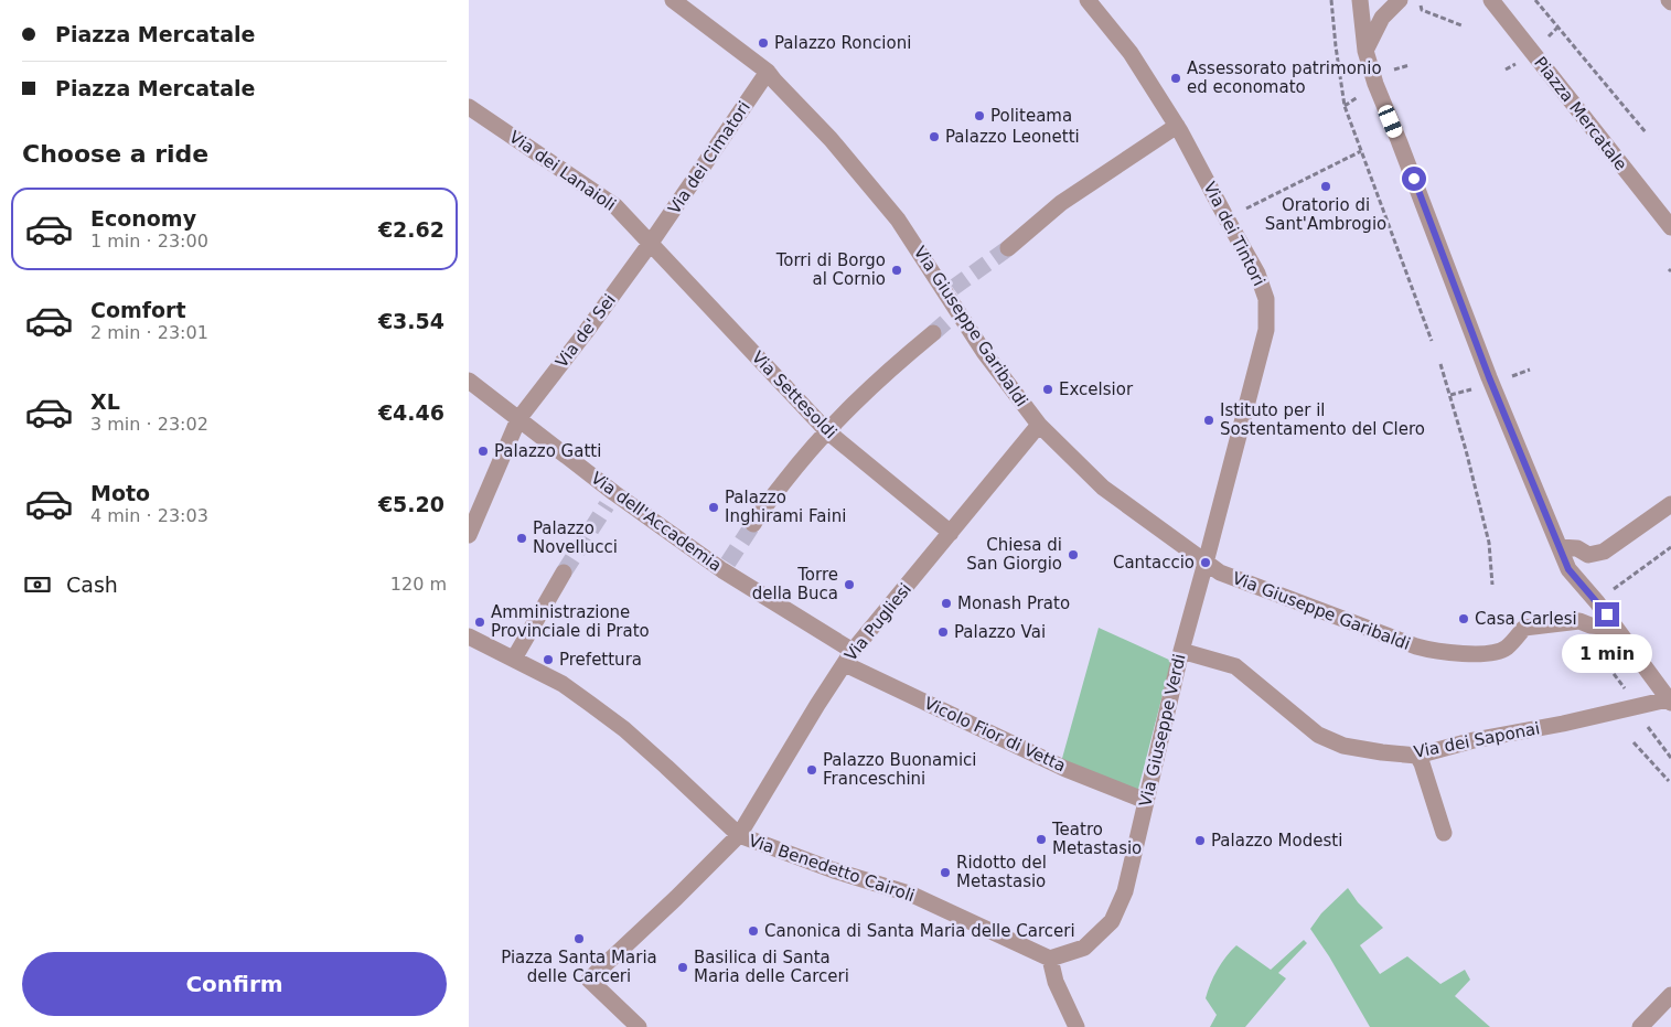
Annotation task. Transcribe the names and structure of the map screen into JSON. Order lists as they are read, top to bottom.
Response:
{
  "streets": {
    "street": [
      "Piazza Mercatale",
      "Via dei Cimatori",
      "Via dei Lanaioli",
      "Via dei Tintori",
      "Via Giuseppe Garibaldi",
      "Via de' Sei",
      "Via Settesoldi",
      "Via dell'Accademia",
      "Via Pugliesi",
      "Via Giuseppe Verdi",
      "Vicolo Fior di Vetta",
      "Via dei Saponai",
      "Via Benedetto Cairoli"
    ]
  },
  "crossings": [
    ["Via dei Cimatori", "Via dei Lanaioli"],
    ["Via dei Cimatori", "Via Giuseppe Garibaldi"],
    ["Via dei Cimatori", "Via de' Sei"],
    ["Via dei Cimatori", "Via Settesoldi"],
    ["Via dei Lanaioli", "Via de' Sei"],
    ["Via dei Lanaioli", "Via Settesoldi"],
    ["Via dei Tintori", "Via Giuseppe Garibaldi"],
    ["Via dei Tintori", "Via Giuseppe Verdi"],
    ["Via Giuseppe Garibaldi", "Via Pugliesi"],
    ["Via Giuseppe Garibaldi", "Via Giuseppe Verdi"],
    ["Via de' Sei", "Via Settesoldi"],
    ["Via de' Sei", "Via dell'Accademia"],
    ["Via Settesoldi", "Via Pugliesi"],
    ["Via dell'Accademia", "Via Pugliesi"],
    ["Via dell'Accademia", "Vicolo Fior di Vetta"],
    ["Via Pugliesi", "Vicolo Fior di Vetta"],
    ["Via Pugliesi", "Via Benedetto Cairoli"],
    ["Via Giuseppe Verdi", "Vicolo Fior di Vetta"],
    ["Via Giuseppe Verdi", "Via dei Saponai"],
    ["Via Giuseppe Verdi", "Via Benedetto Cairoli"]
  ],
  "places": [
    "Palazzo Roncioni",
    "Assessorato patrimonio ed economato",
    "Politeama",
    "Palazzo Leonetti",
    "Oratorio di Sant'Ambrogio",
    "Torri di Borgo al Cornio",
    "Excelsior",
    "Istituto per il Sostentamento del Clero",
    "Palazzo Gatti",
    "Palazzo Inghirami Faini",
    "Palazzo Novellucci",
    "Chiesa di San Giorgio",
    "Cantaccio",
    "Torre della Buca",
    "Monash Prato",
    "Casa Carlesi",
    "Amministrazione Provinciale di Prato",
    "Palazzo Vai",
    "Prefettura",
    "Palazzo Buonamici Franceschini",
    "Teatro Metastasio",
    "Palazzo Modesti",
    "Ridotto del Metastasio",
    "Canonica di Santa Maria delle Carceri",
    "Piazza Santa Maria delle Carceri",
    "Basilica di Santa Maria delle Carceri"
  ],
  "page": {
    "banner": ["Piazza Mercatale", "Piazza Mercatale"],
    "heading": "Choose a ride",
    "list": [
      {
        "name": "Economy",
        "note": "1 min · 23:00",
        "value": "€2.62"
      },
      {
        "name": "Comfort",
        "note": "2 min · 23:01",
        "value": "€3.54"
      },
      {
        "name": "XL",
        "note": "3 min · 23:02",
        "value": "€4.46"
      },
      {
        "name": "Moto",
        "note": "4 min · 23:03",
        "value": "€5.20"
      }
    ],
    "pay": ["Cash", "120 m"],
    "bubble": "1 min",
    "buttons": "Confirm"
  }
}
